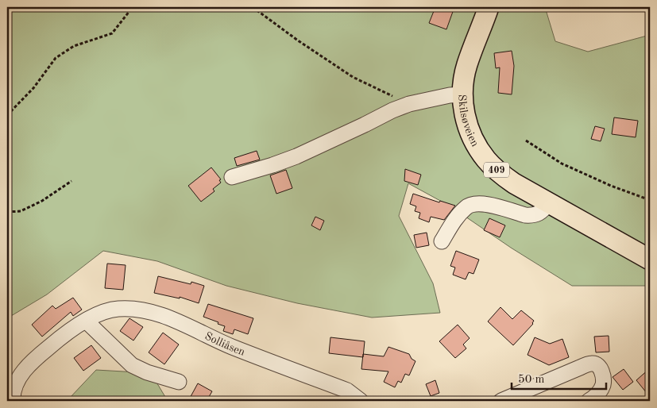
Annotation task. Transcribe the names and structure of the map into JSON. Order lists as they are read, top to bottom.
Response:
{
  "streets": {
    "main road": ["Skilsøveien", "409"],
    "street": ["Solliåsen"]
  },
  "scale_bar": "50 m"
}
